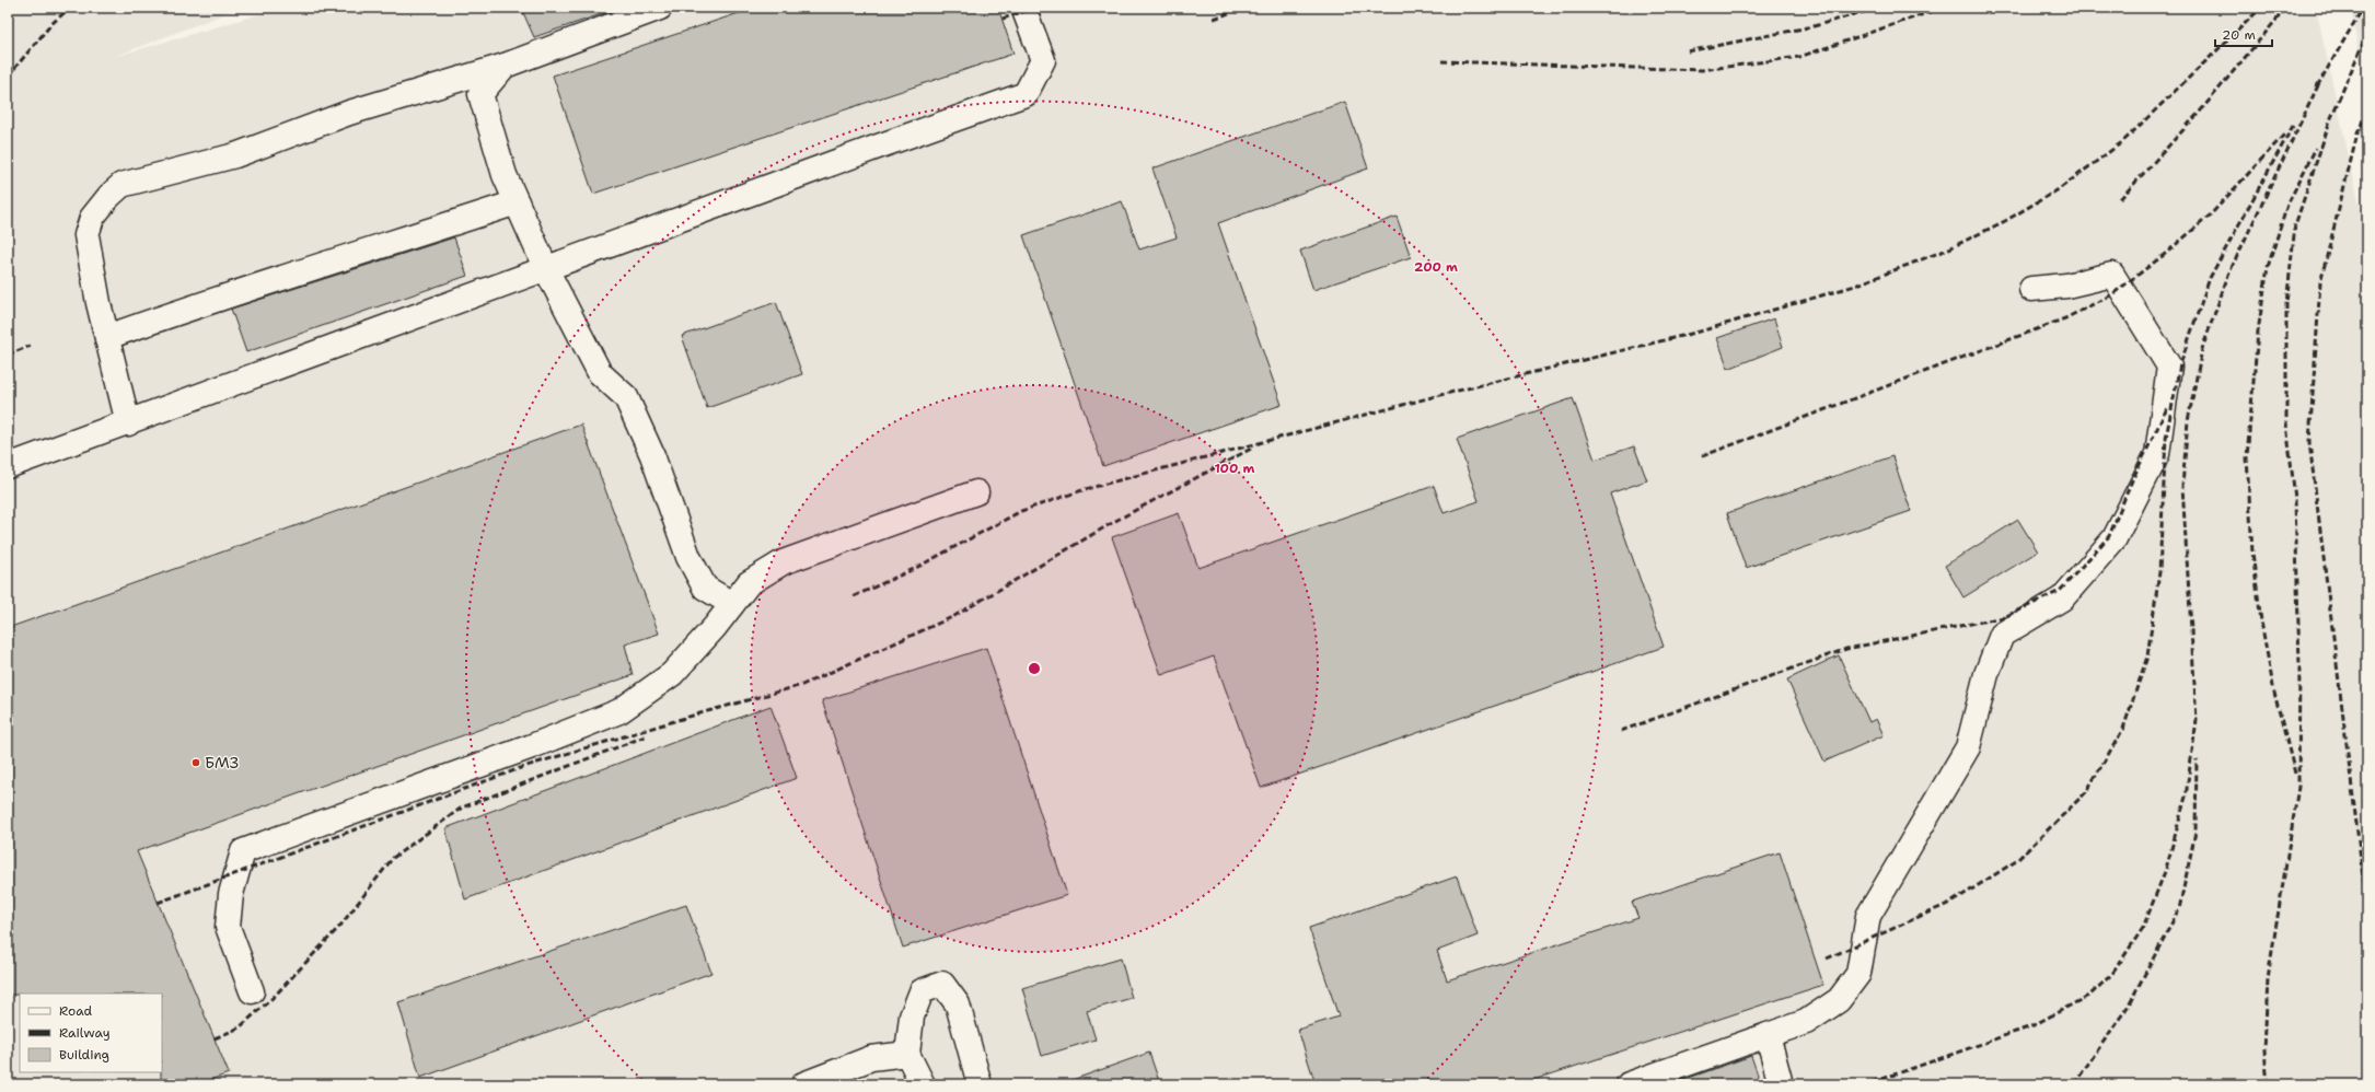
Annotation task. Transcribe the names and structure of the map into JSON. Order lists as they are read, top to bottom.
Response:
{
  "places": ["БМЗ"],
  "legend": ["Road", "Railway", "Building"],
  "scale_bar": "20 m",
  "rings": ["200 m", "100 m"]
}
